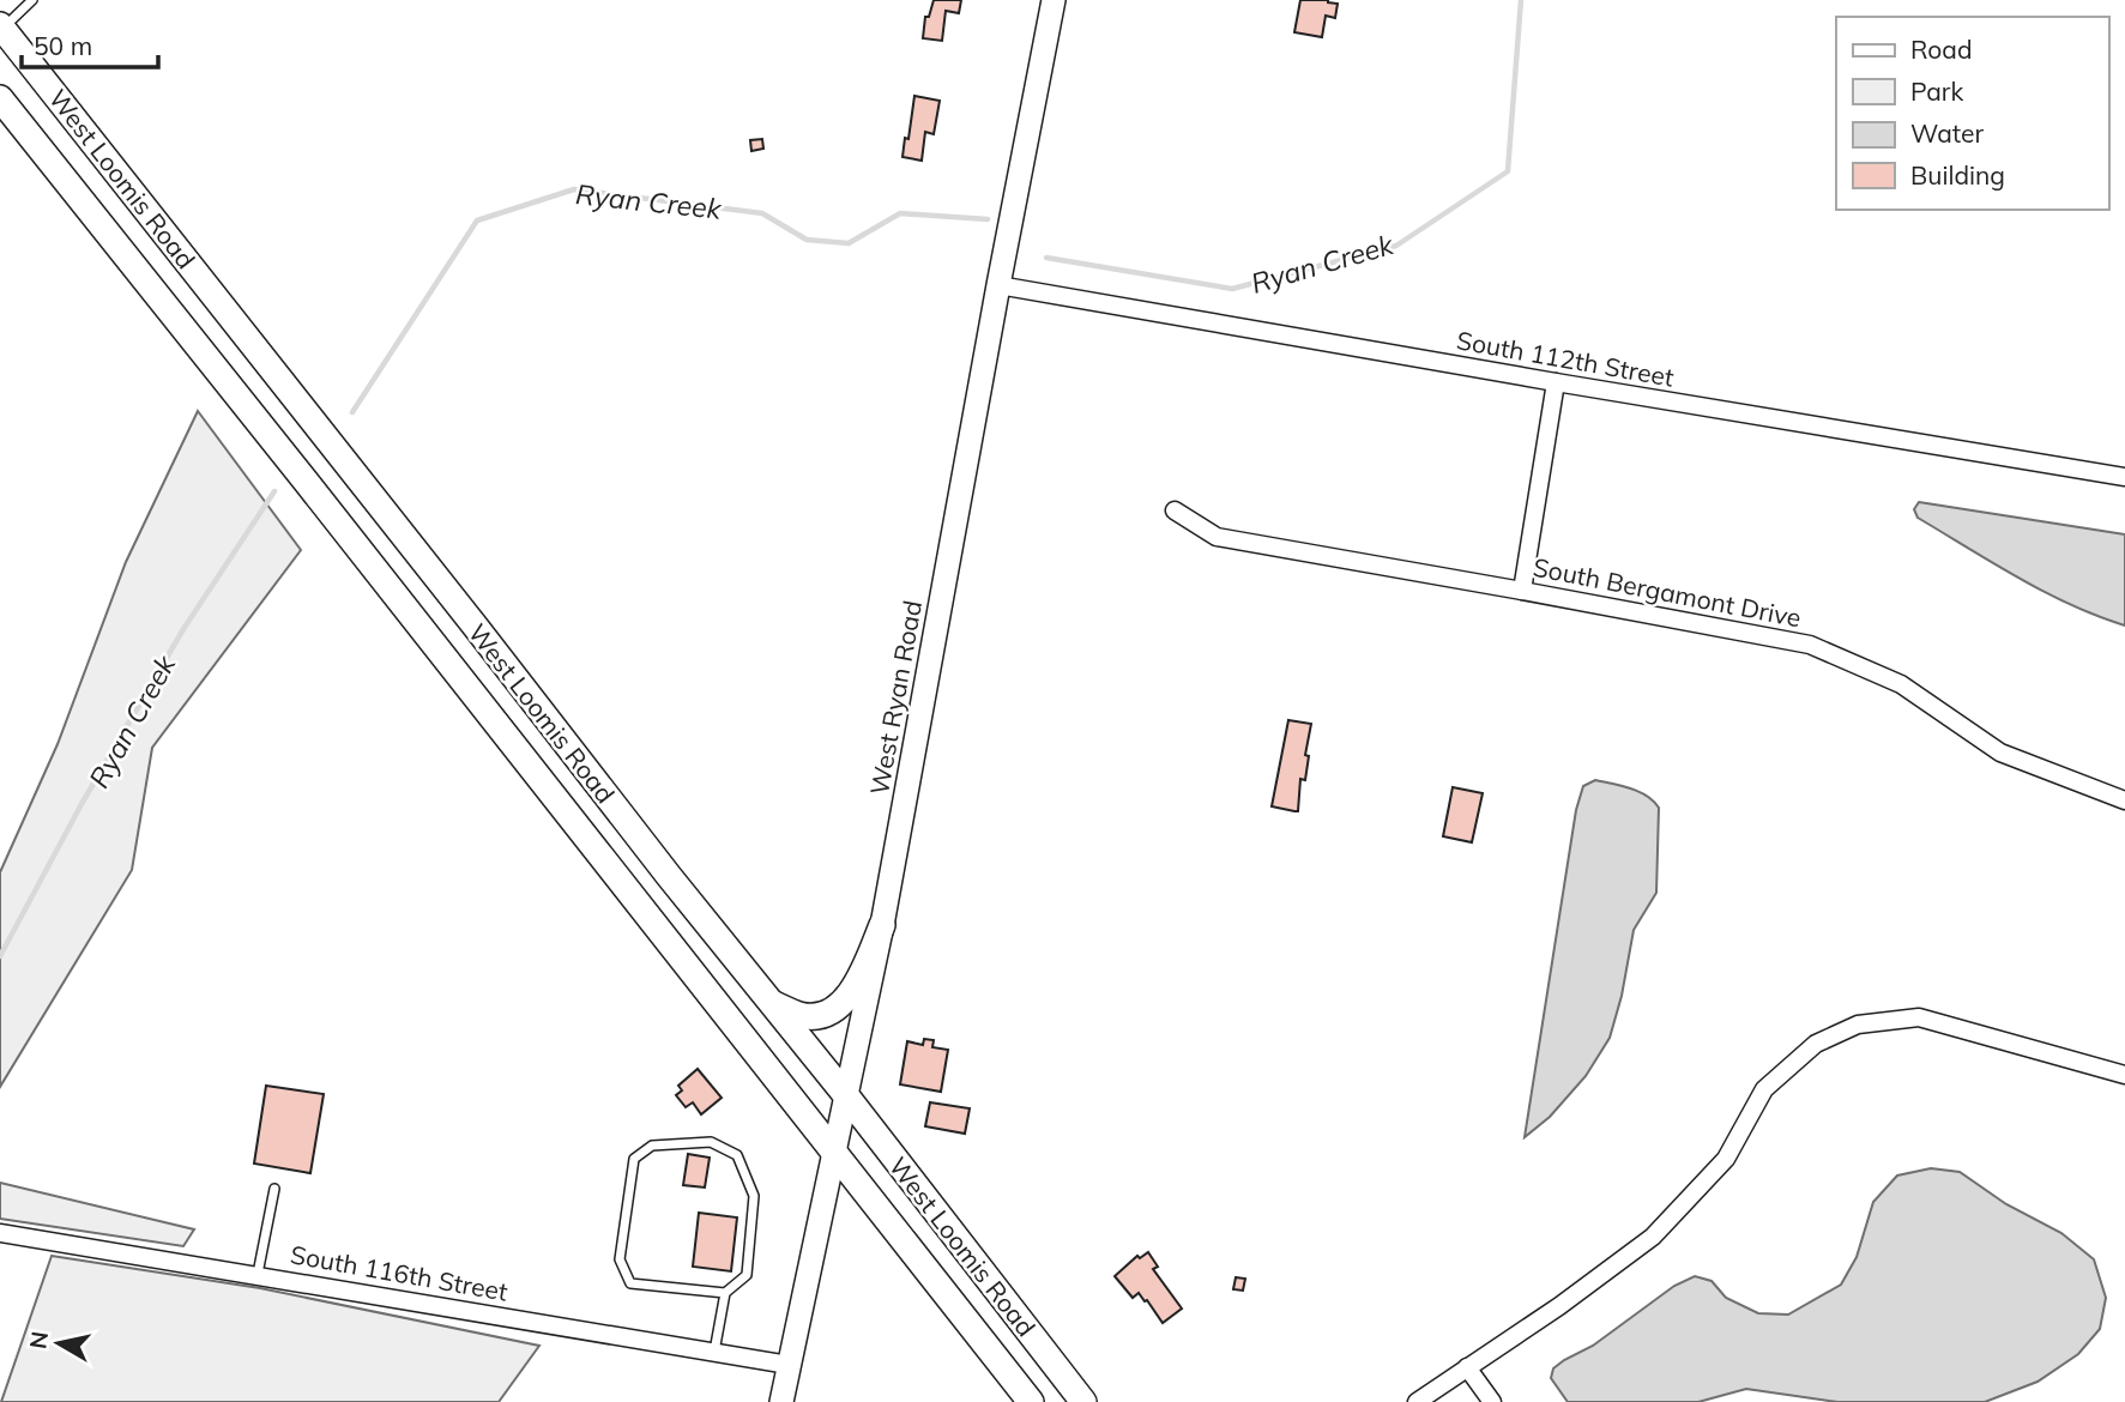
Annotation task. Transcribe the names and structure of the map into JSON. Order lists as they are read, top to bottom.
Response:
{
  "streets": {
    "main road": ["West Loomis Road"],
    "street": [
      "South 112th Street",
      "South Bergamont Drive",
      "West Ryan Road",
      "South 116th Street"
    ]
  },
  "crossings": [
    ["West Loomis Road", "West Ryan Road"],
    ["South 112th Street", "West Ryan Road"],
    ["West Ryan Road", "South 116th Street"]
  ],
  "water": ["Ryan Creek"],
  "legend": [
    "Road",
    "Park",
    "Water",
    "Building"
  ],
  "scale_bar": "50 m",
  "north": "left"
}
